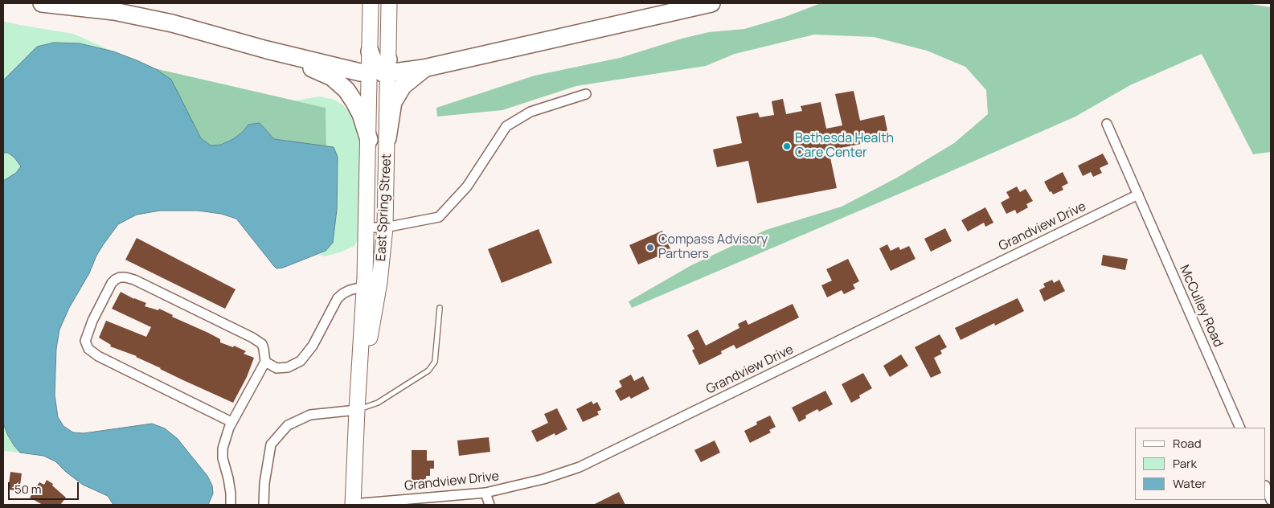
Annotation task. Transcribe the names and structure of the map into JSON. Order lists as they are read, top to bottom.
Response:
{
  "streets": {
    "main road": ["East Spring Street"],
    "street": ["Grandview Drive", "McCulley Road"]
  },
  "crossings": [
    ["East Spring Street", "Grandview Drive"],
    ["Grandview Drive", "McCulley Road"]
  ],
  "places": ["Bethesda Health Care Center", "Compass Advisory Partners"],
  "legend": ["Road", "Park", "Water"],
  "scale_bar": "50 m"
}
